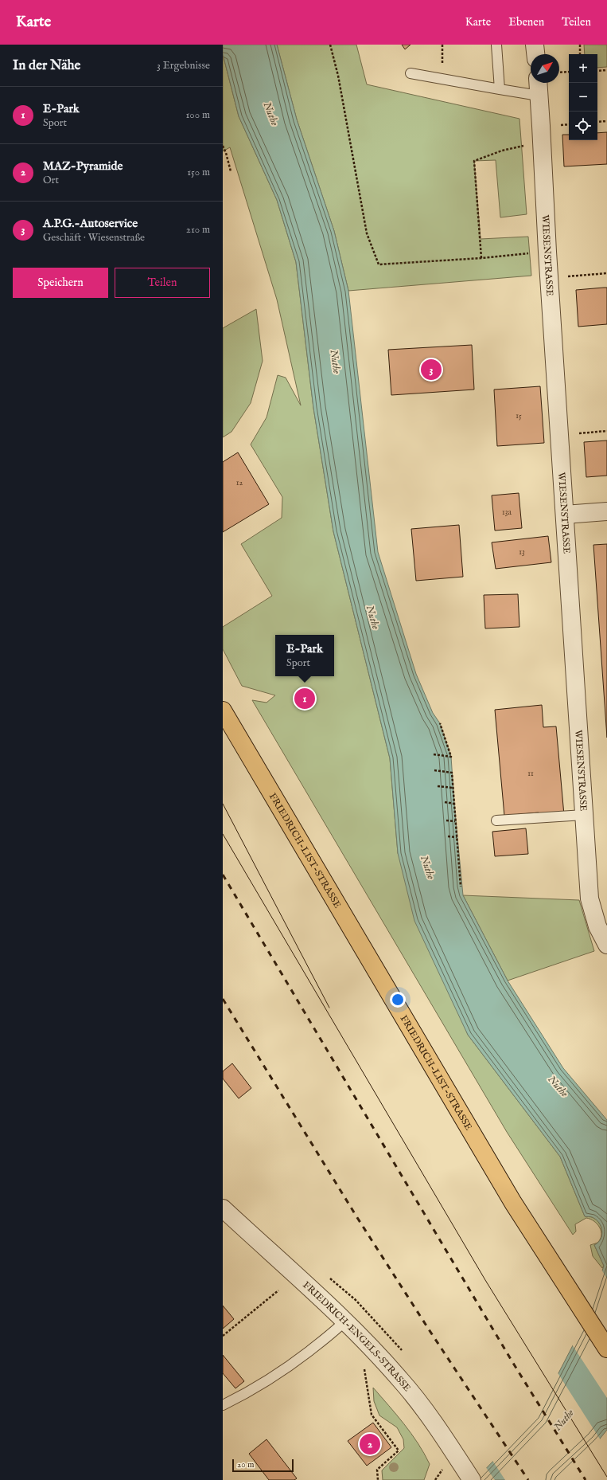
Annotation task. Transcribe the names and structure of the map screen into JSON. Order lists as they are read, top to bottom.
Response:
{
  "streets": {
    "main road": ["FRIEDRICH-LIST-STRASSE"],
    "street": ["WIESENSTRASSE", "FRIEDRICH-ENGELS-STRASSE"]
  },
  "water": ["Nuthe"],
  "house_numbers": [
    "15",
    "12",
    "13a",
    "13",
    "11"
  ],
  "scale_bar": "20 m",
  "north": "top right",
  "page": {
    "header": "Karte",
    "nav": ["Karte", "Ebenen", "Teilen"],
    "heading": ["In der Nähe", "3 Ergebnisse"],
    "map_buttons": ["+", "−"],
    "list": [
      {
        "mark": "1",
        "name": "E-Park",
        "note": "Sport",
        "value": "100 m"
      },
      {
        "mark": "2",
        "name": "MAZ-Pyramide",
        "note": "Ort",
        "value": "150 m"
      },
      {
        "mark": "3",
        "name": "A.P.G.-Autoservice",
        "note": "Geschäft · Wiesenstraße",
        "value": "210 m"
      }
    ],
    "buttons": ["Speichern", "Teilen"],
    "pins": ["3", "1", "2"],
    "popup": ["E-Park", "Sport"],
    "scale": "20 m"
  }
}
